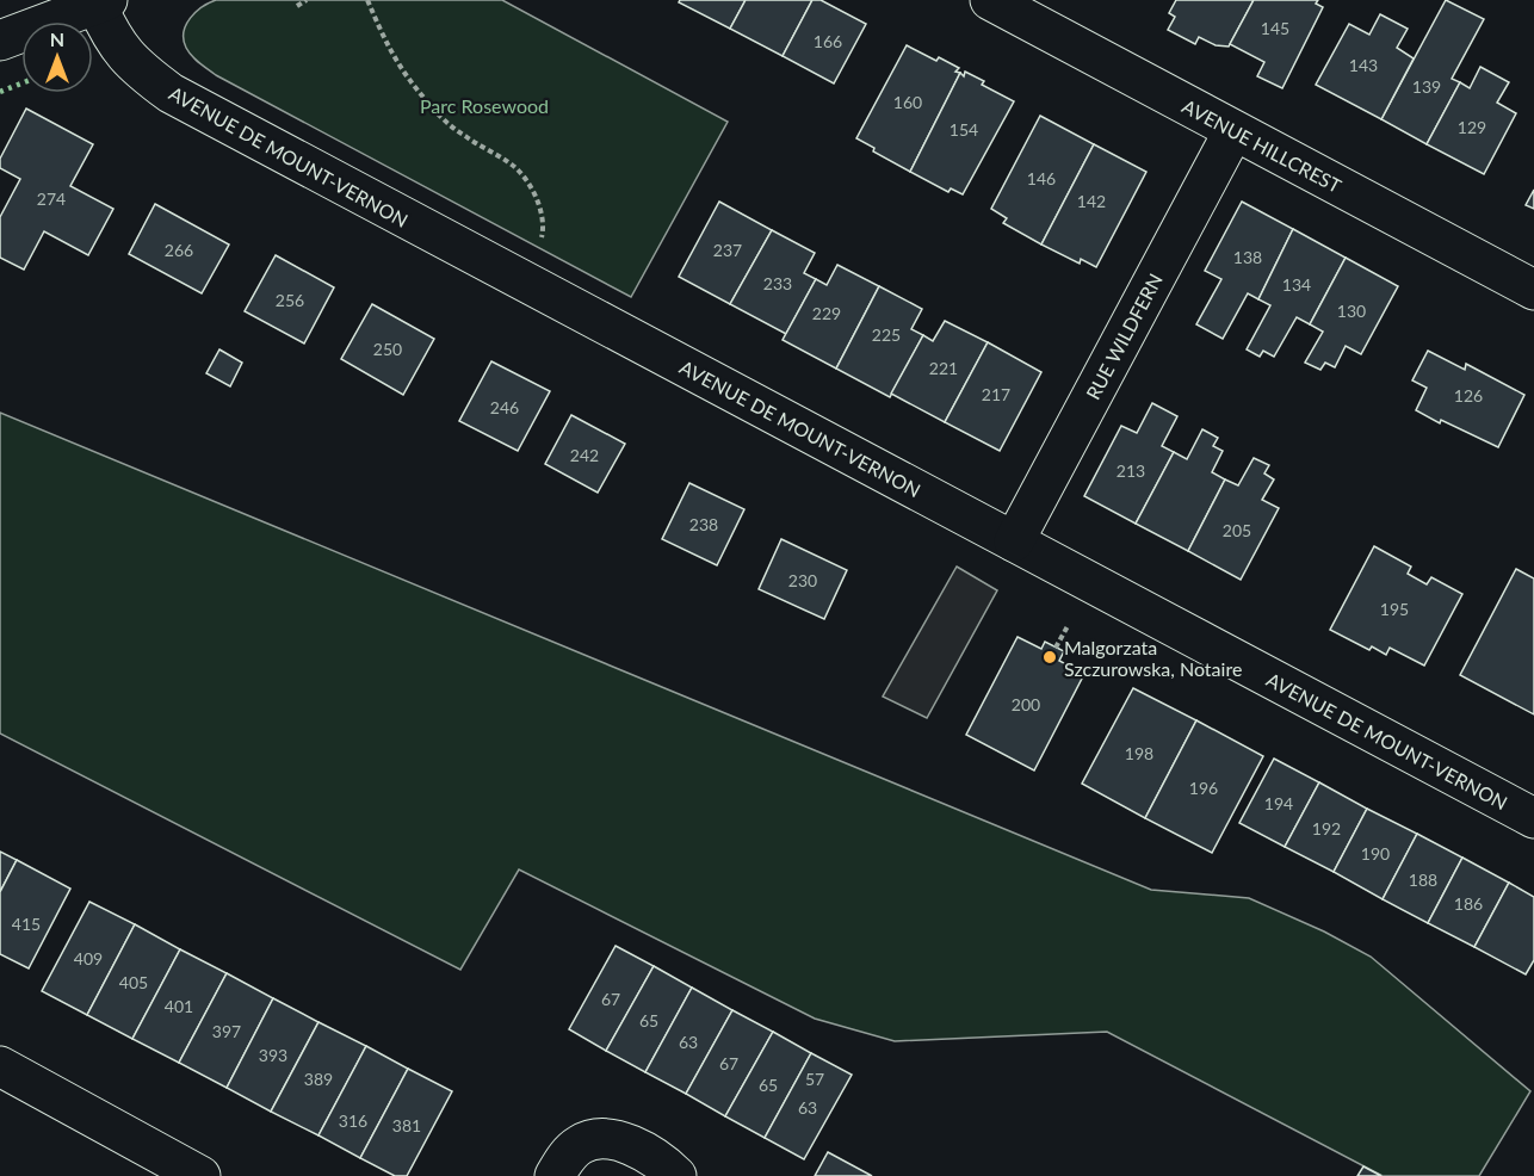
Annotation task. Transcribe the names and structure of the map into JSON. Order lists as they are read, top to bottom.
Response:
{
  "streets": {
    "street": ["AVENUE HILLCREST", "AVENUE DE MOUNT-VERNON", "RUE WILDFERN"]
  },
  "crossings": [
    ["AVENUE HILLCREST", "RUE WILDFERN"],
    ["AVENUE DE MOUNT-VERNON", "RUE WILDFERN"]
  ],
  "parks": ["Parc Rosewood"],
  "places": ["Malgorzata Szczurowska, Notaire"],
  "house_numbers": [
    "145",
    "166",
    "143",
    "139",
    "160",
    "129",
    "154",
    "146",
    "274",
    "142",
    "266",
    "237",
    "138",
    "233",
    "134",
    "256",
    "130",
    "229",
    "225",
    "250",
    "221",
    "217",
    "126",
    "246",
    "242",
    "213",
    "238",
    "205",
    "230",
    "195",
    "200",
    "198",
    "196",
    "194",
    "192",
    "190",
    "188",
    "186",
    "415",
    "409",
    "405",
    "67",
    "401",
    "65",
    "397",
    "63",
    "393",
    "67",
    "389",
    "57",
    "65",
    "63",
    "316",
    "381"
  ],
  "north": "top"
}
